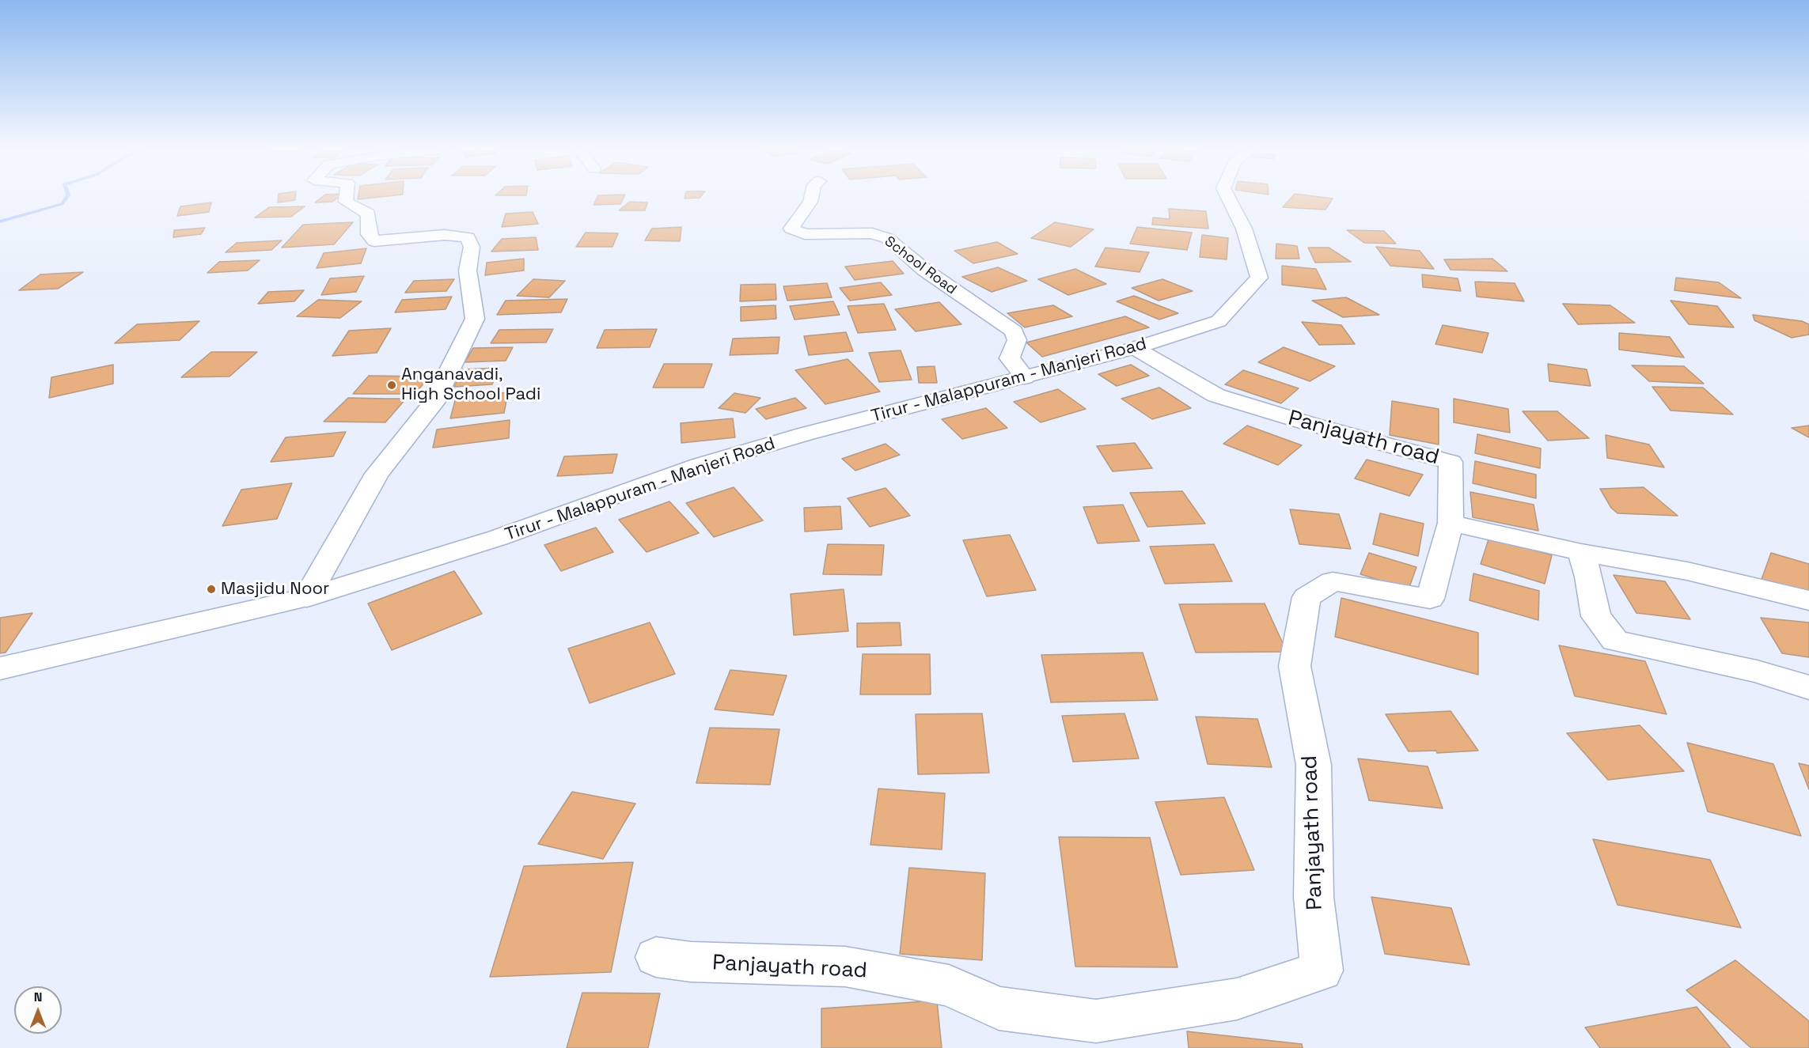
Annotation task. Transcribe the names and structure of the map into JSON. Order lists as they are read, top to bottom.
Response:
{
  "streets": {
    "street": ["School Road", "Tirur - Malappuram - Manjeri Road", "Panjayath road"]
  },
  "crossings": [
    ["School Road", "Tirur - Malappuram - Manjeri Road"],
    ["Tirur - Malappuram - Manjeri Road", "Panjayath road"]
  ],
  "places": ["Anganavadi, High School Padi", "Masjidu Noor"],
  "north": "top"
}
